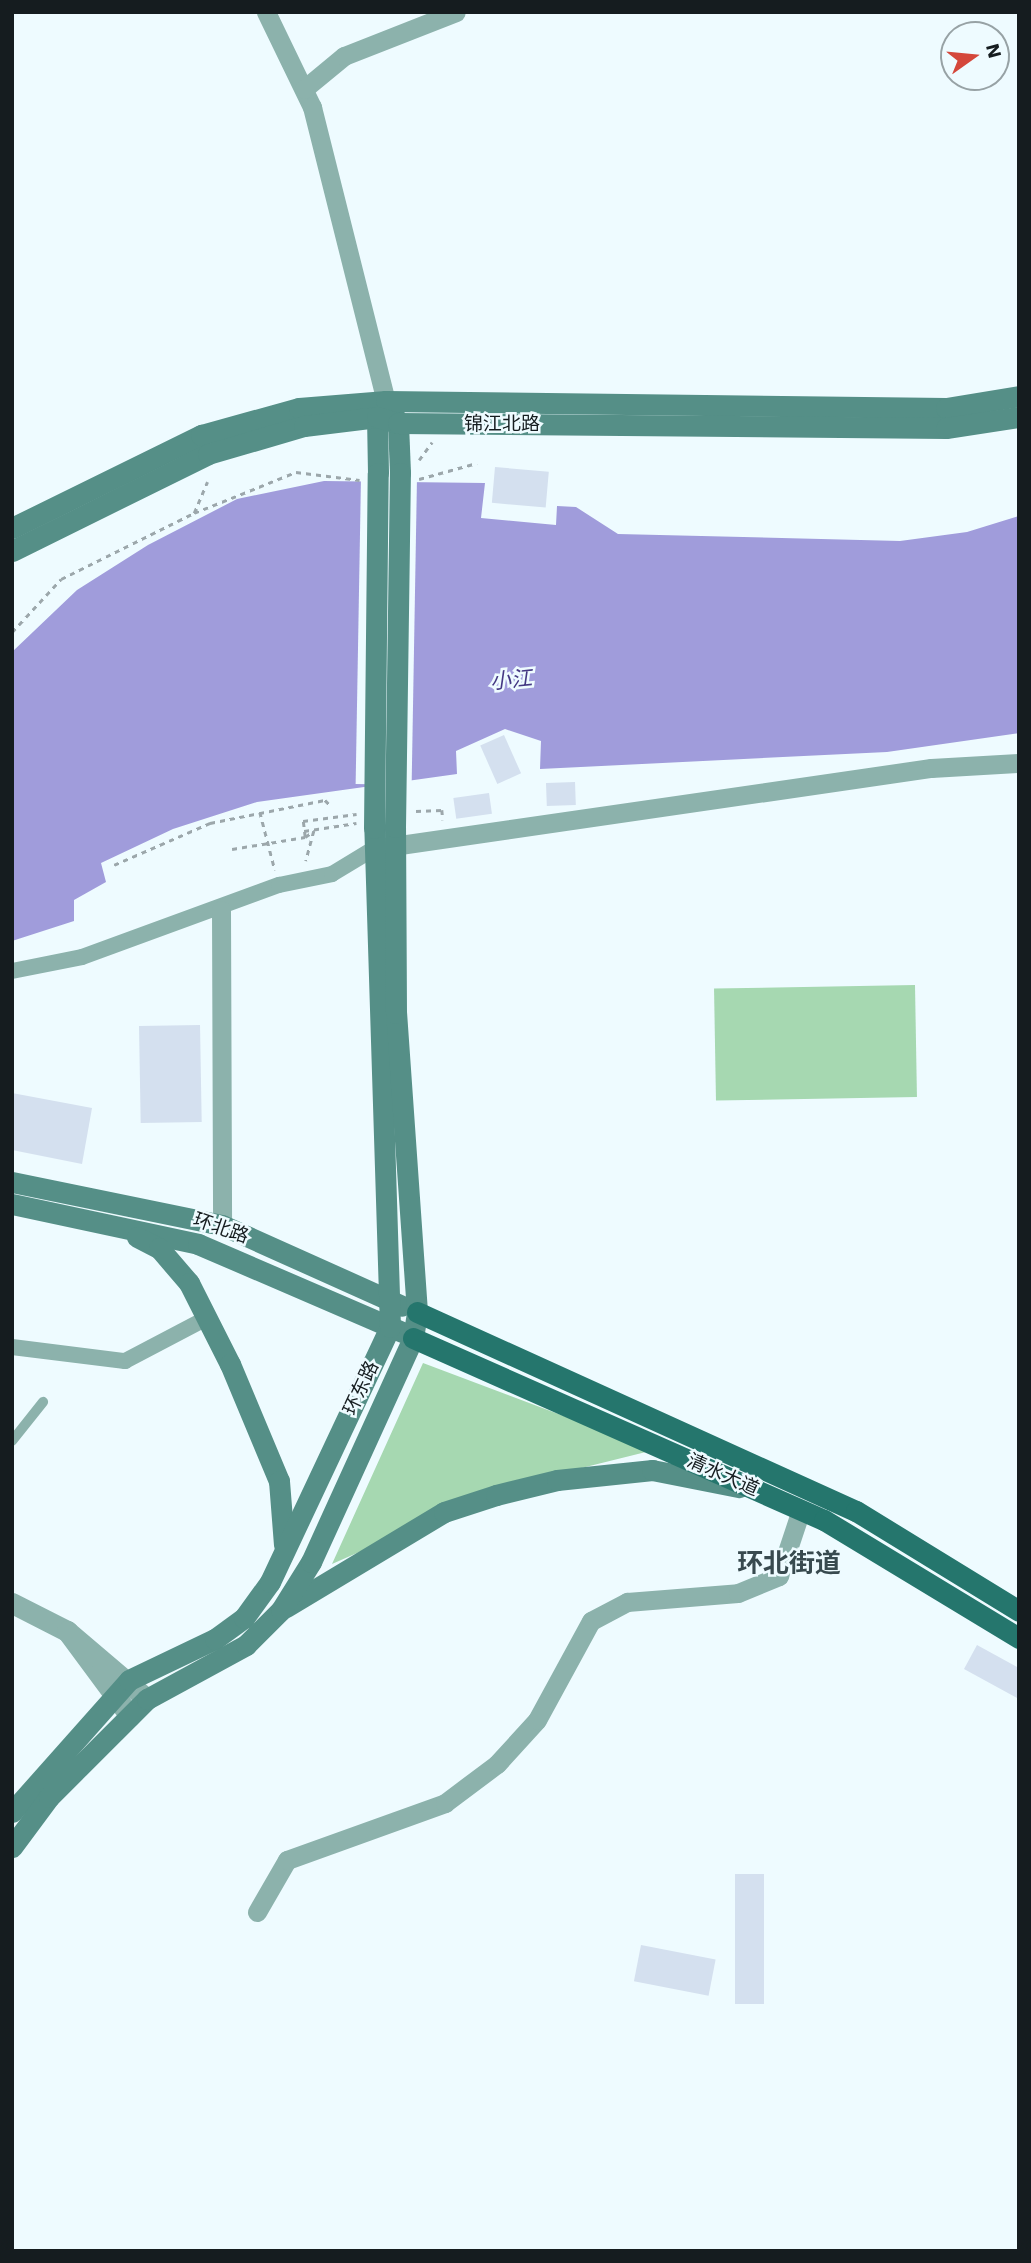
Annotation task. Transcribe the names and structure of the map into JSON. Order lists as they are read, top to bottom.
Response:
{
  "streets": {
    "main road": [
      "锦江北路",
      "环北路",
      "环东路",
      "清水大道"
    ]
  },
  "crossings": [
    ["环北路", "环东路"],
    ["环北路", "清水大道"],
    ["环东路", "清水大道"]
  ],
  "districts": ["环北街道"],
  "water": ["小江"],
  "north": "right"
}
